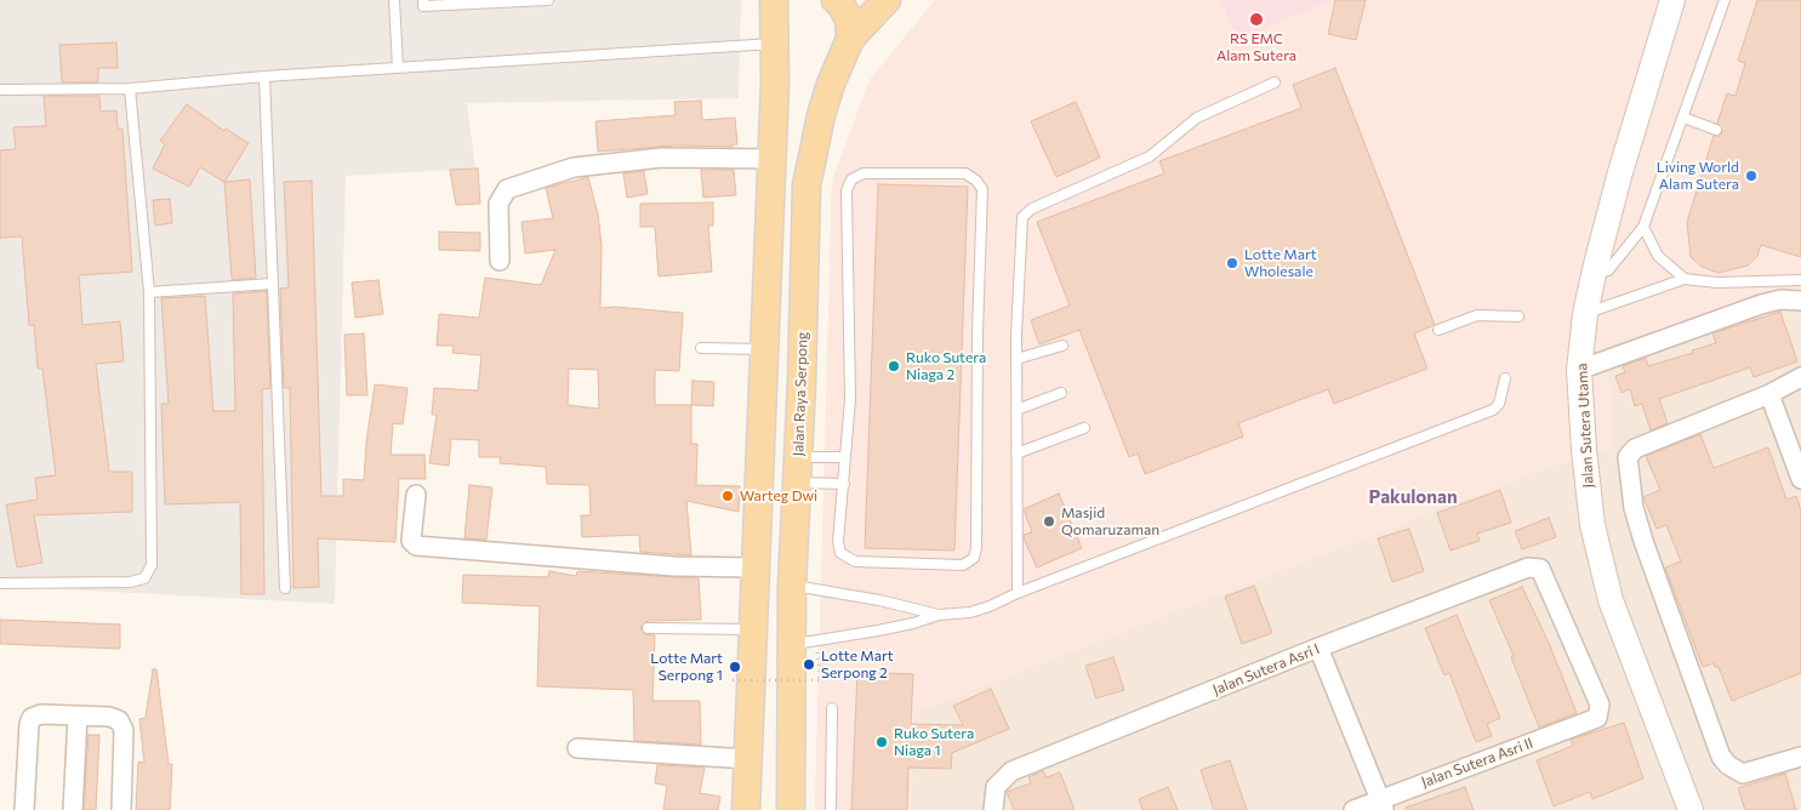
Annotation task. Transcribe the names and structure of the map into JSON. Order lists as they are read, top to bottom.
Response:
{
  "streets": {
    "main road": ["Jalan Raya Serpong"],
    "street": ["Jalan Sutera Utama", "Jalan Sutera Asri I", "Jalan Sutera Asri II"]
  },
  "crossings": [
    ["Jalan Sutera Asri I", "Jalan Sutera Asri II"]
  ],
  "districts": ["Pakulonan"],
  "places": [
    "RS EMC Alam Sutera",
    "Living World Alam Sutera",
    "Lotte Mart Wholesale",
    "Ruko Sutera Niaga 2",
    "Warteg Dwi",
    "Masjid Qomaruzaman",
    "Lotte Mart Serpong 2",
    "Lotte Mart Serpong 1",
    "Ruko Sutera Niaga 1"
  ]
}
